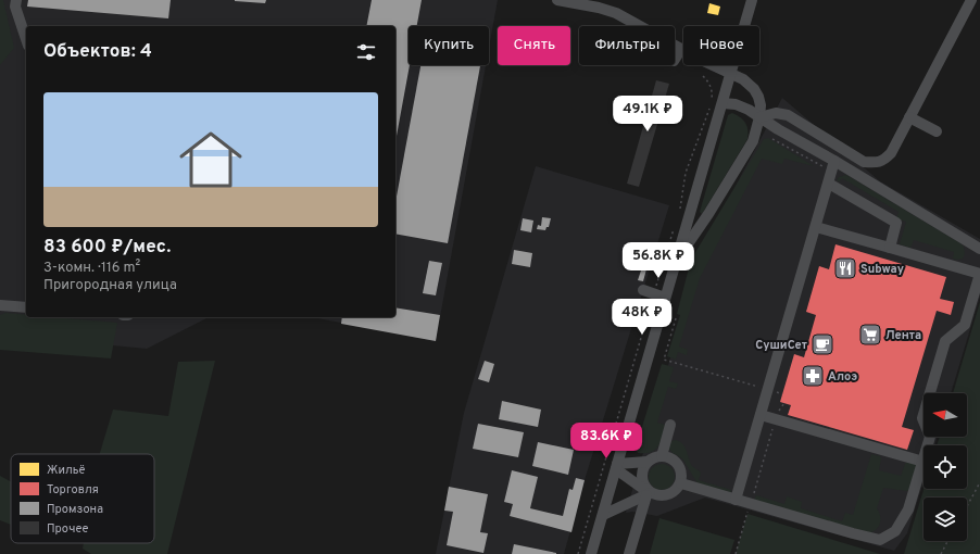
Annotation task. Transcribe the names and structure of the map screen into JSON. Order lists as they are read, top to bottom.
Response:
{
  "places": {
    "restaurant": ["Subway"],
    "supermarket": ["Лента"],
    "cafe": ["СушиСет"],
    "pharmacy": ["Алоэ"]
  },
  "legend": [
    "Жильё",
    "Торговля",
    "Промзона",
    "Прочее"
  ],
  "north": "left",
  "page": {
    "chip": [
      "Купить",
      "Снять",
      "Фильтры",
      "Новое"
    ],
    "heading": "Объектов: 4",
    "list": [
      {
        "name": "83 600 ₽/мес.",
        "note": "3-комн. · 116 m² · Пригородная улица"
      }
    ],
    "price": [
      "49.1K ₽",
      "56.8K ₽",
      "48K ₽",
      "83.6K ₽"
    ]
  }
}
